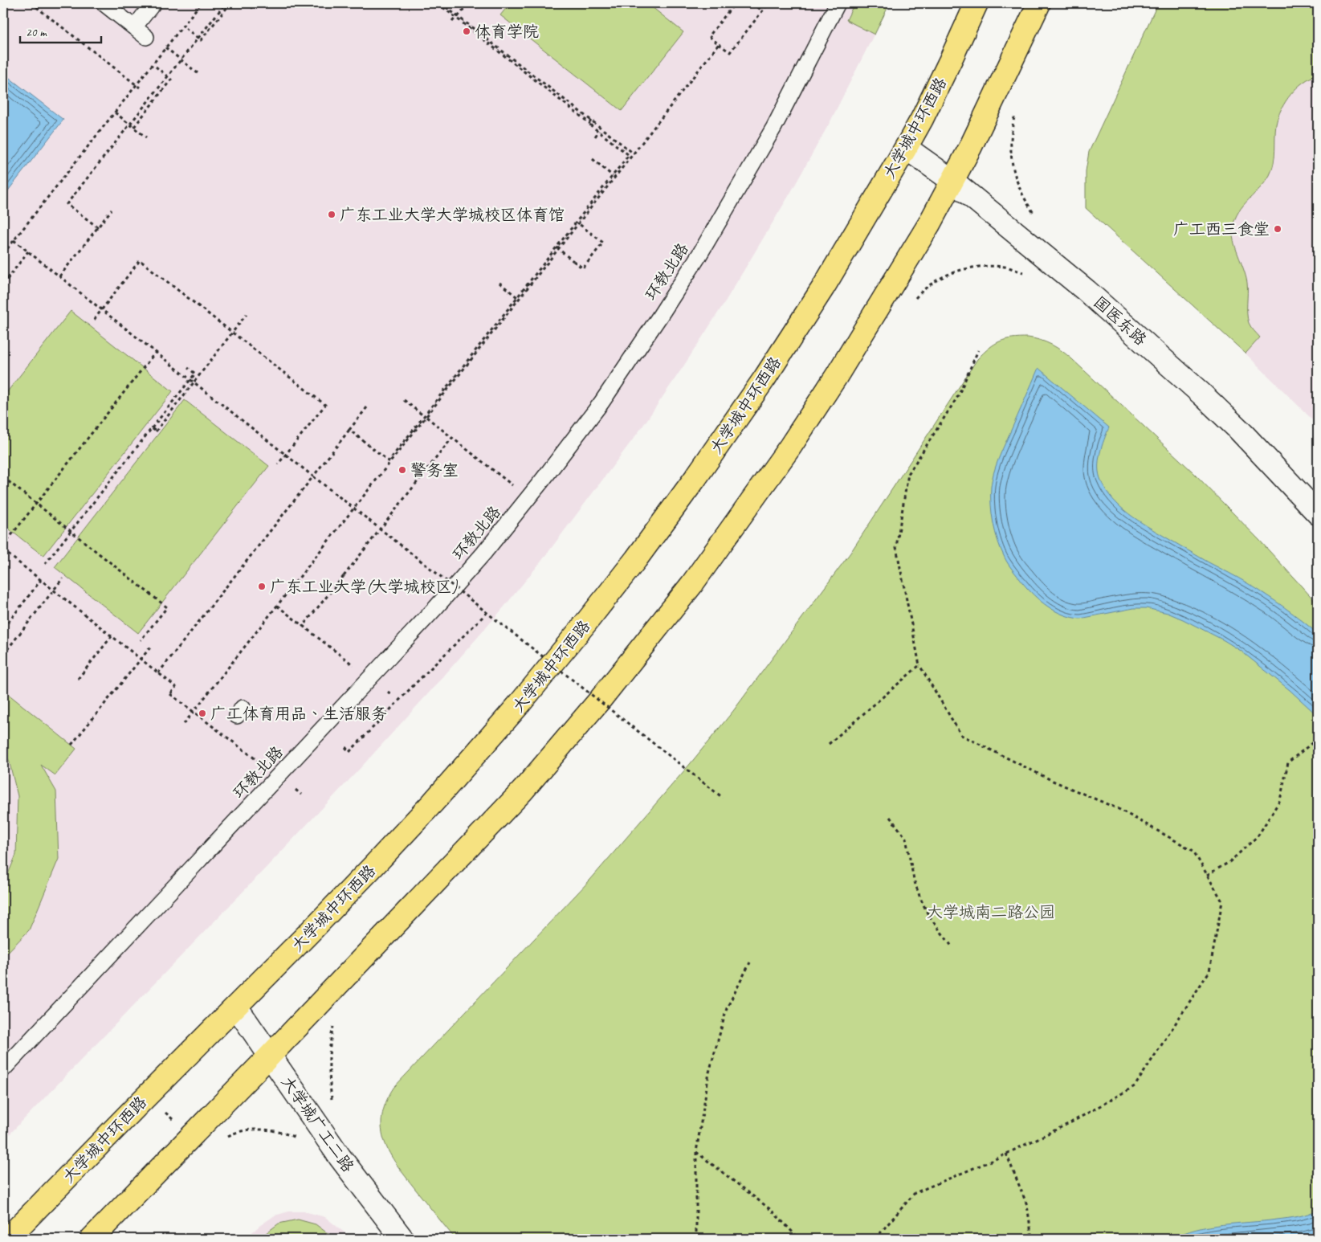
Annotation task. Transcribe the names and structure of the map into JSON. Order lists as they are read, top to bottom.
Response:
{
  "streets": {
    "main road": ["大学城中环西路", "国医东路", "大学城广工二路"],
    "lane": ["环教北路"]
  },
  "crossings": [
    ["大学城中环西路", "国医东路"],
    ["大学城中环西路", "大学城广工二路"]
  ],
  "parks": ["大学城南二路公园"],
  "places": [
    "体育学院",
    "广东工业大学大学城校区体育馆",
    "广工西三食堂",
    "警务室",
    "广东工业大学(大学城校区)",
    "广工体育用品、生活服务"
  ],
  "scale_bar": "20 m"
}
